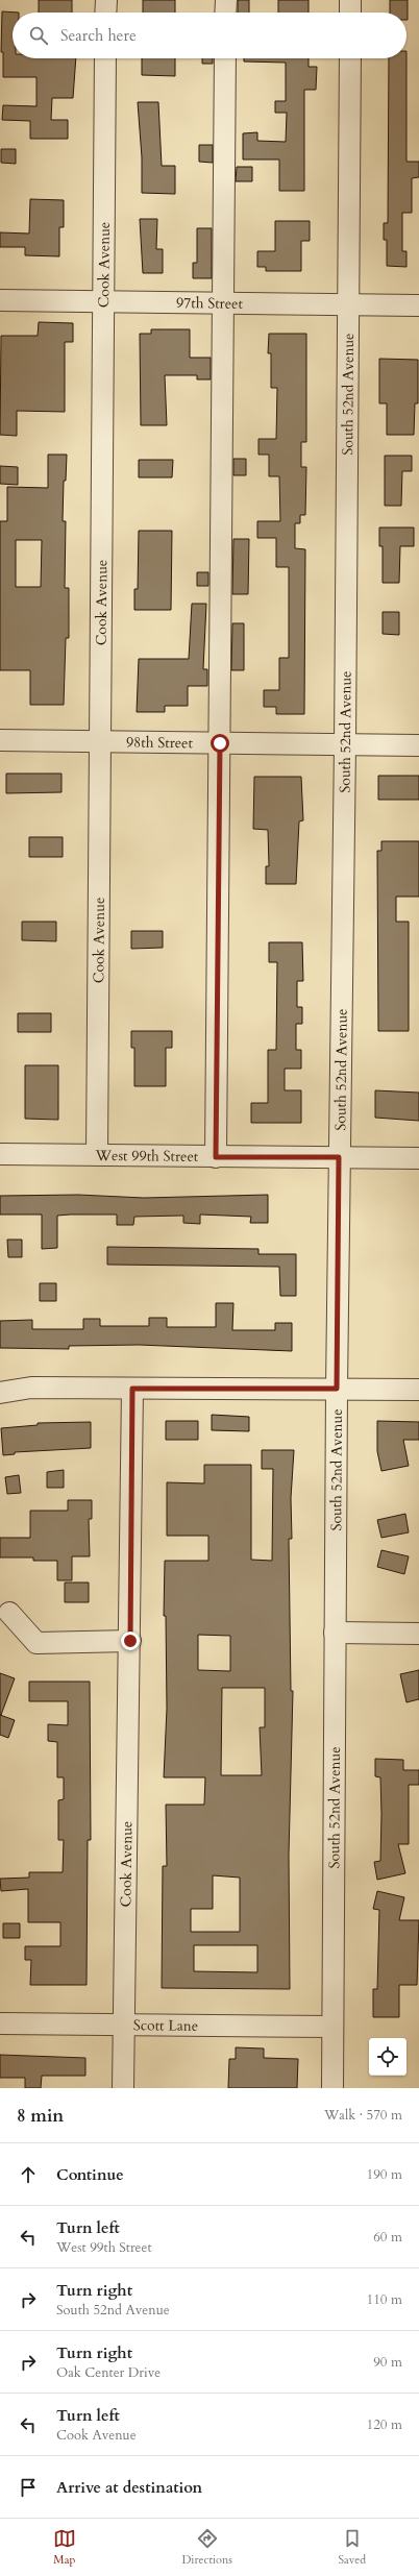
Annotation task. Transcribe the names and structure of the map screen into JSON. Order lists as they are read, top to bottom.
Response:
{
  "streets": {
    "street": [
      "Cook Avenue",
      "97th Street",
      "South 52nd Avenue",
      "98th Street",
      "West 99th Street",
      "Scott Lane"
    ]
  },
  "crossings": [
    ["Cook Avenue", "97th Street"],
    ["Cook Avenue", "98th Street"],
    ["Cook Avenue", "West 99th Street"],
    ["Cook Avenue", "Scott Lane"],
    ["97th Street", "South 52nd Avenue"],
    ["South 52nd Avenue", "98th Street"],
    ["South 52nd Avenue", "West 99th Street"],
    ["South 52nd Avenue", "Scott Lane"]
  ],
  "page": {
    "search": "Search here",
    "heading": ["8 min", "Walk · 570 m"],
    "list": [
      ["Continue", "190 m"],
      ["Turn left", "West 99th Street", "60 m"],
      ["Turn right", "South 52nd Avenue", "110 m"],
      ["Turn right", "Oak Center Drive", "90 m"],
      ["Turn left", "Cook Avenue", "120 m"],
      "Arrive at destination"
    ],
    "nav": ["Map", "Directions", "Saved"]
  }
}
